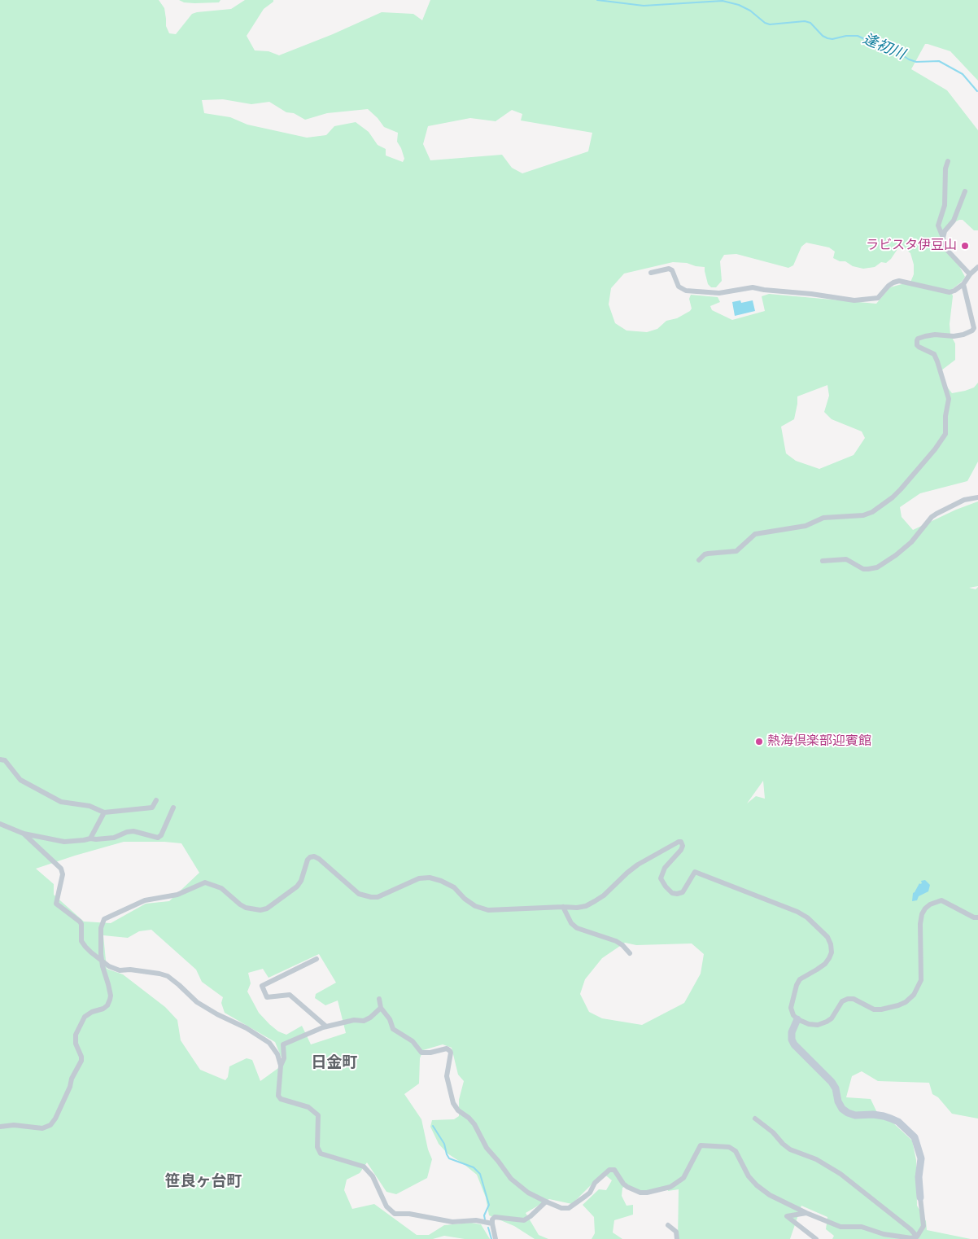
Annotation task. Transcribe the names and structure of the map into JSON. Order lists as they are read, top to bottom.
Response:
{
  "districts": ["日金町", "笹良ヶ台町"],
  "water": ["逢初川"],
  "places": ["ラビスタ伊豆山", "熱海倶楽部迎賓館"]
}
